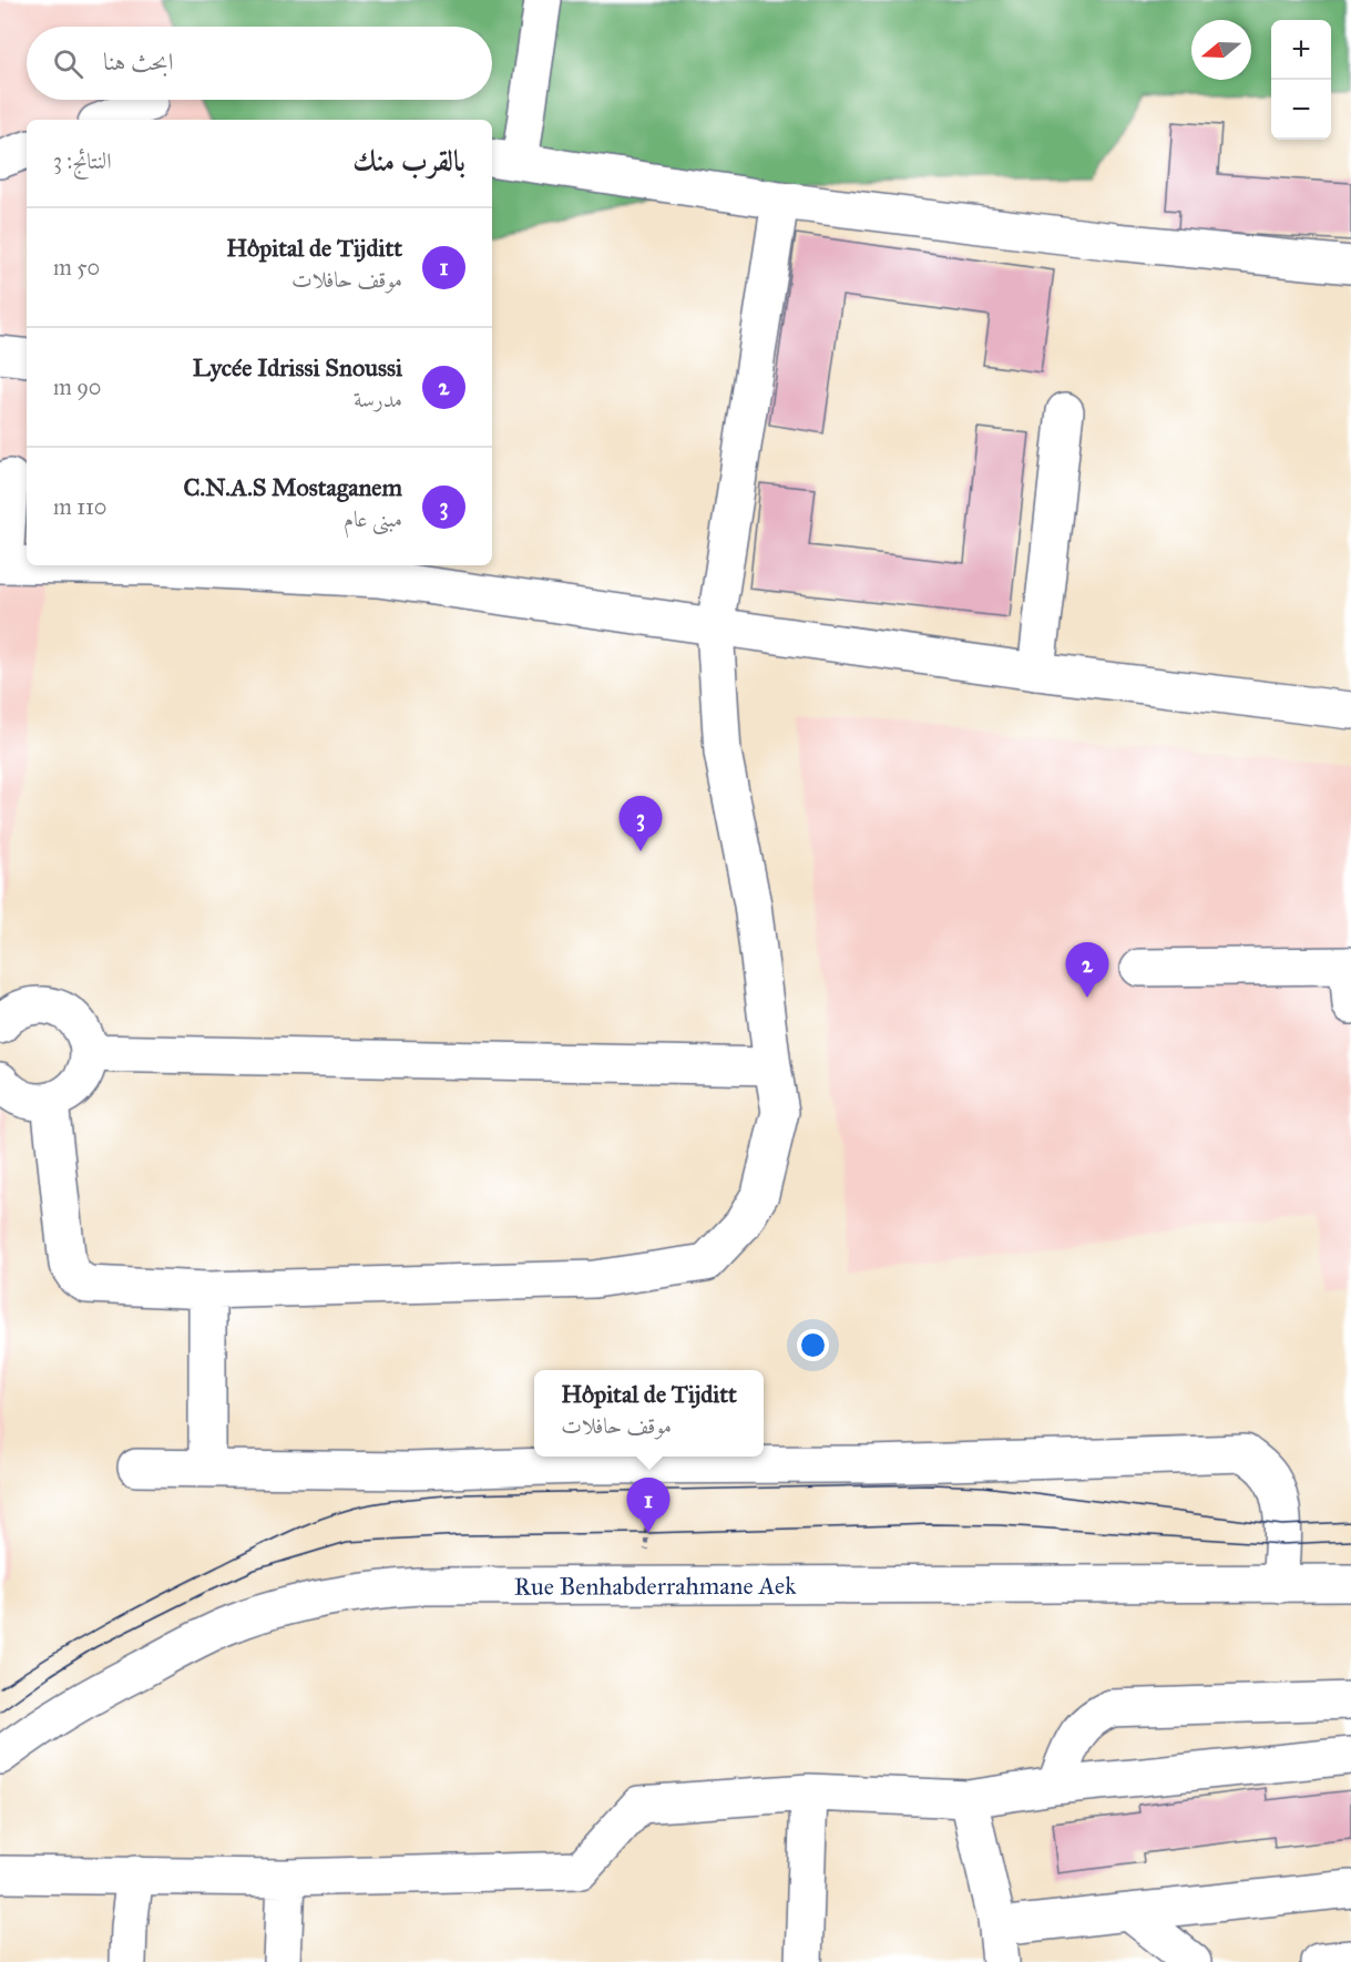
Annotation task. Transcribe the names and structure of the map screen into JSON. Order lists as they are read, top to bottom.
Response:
{
  "streets": {
    "street": ["Rue Benhabderrahmane Aek"]
  },
  "north": "left",
  "page": {
    "map_buttons": ["+", "−"],
    "search": "ابحث هنا",
    "heading": ["بالقرب منك", "النتائج: 3"],
    "list": [
      {
        "mark": "1",
        "name": "Hôpital de Tijditt",
        "note": "موقف حافلات",
        "value": "50 m"
      },
      {
        "mark": "2",
        "name": "Lycée Idrissi Snoussi",
        "note": "مدرسة",
        "value": "90 m"
      },
      {
        "mark": "3",
        "name": "C.N.A.S Mostaganem",
        "note": "مبنى عام",
        "value": "110 m"
      }
    ],
    "pins": ["3", "2", "1"],
    "popup": ["Hôpital de Tijditt", "موقف حافلات"]
  }
}
